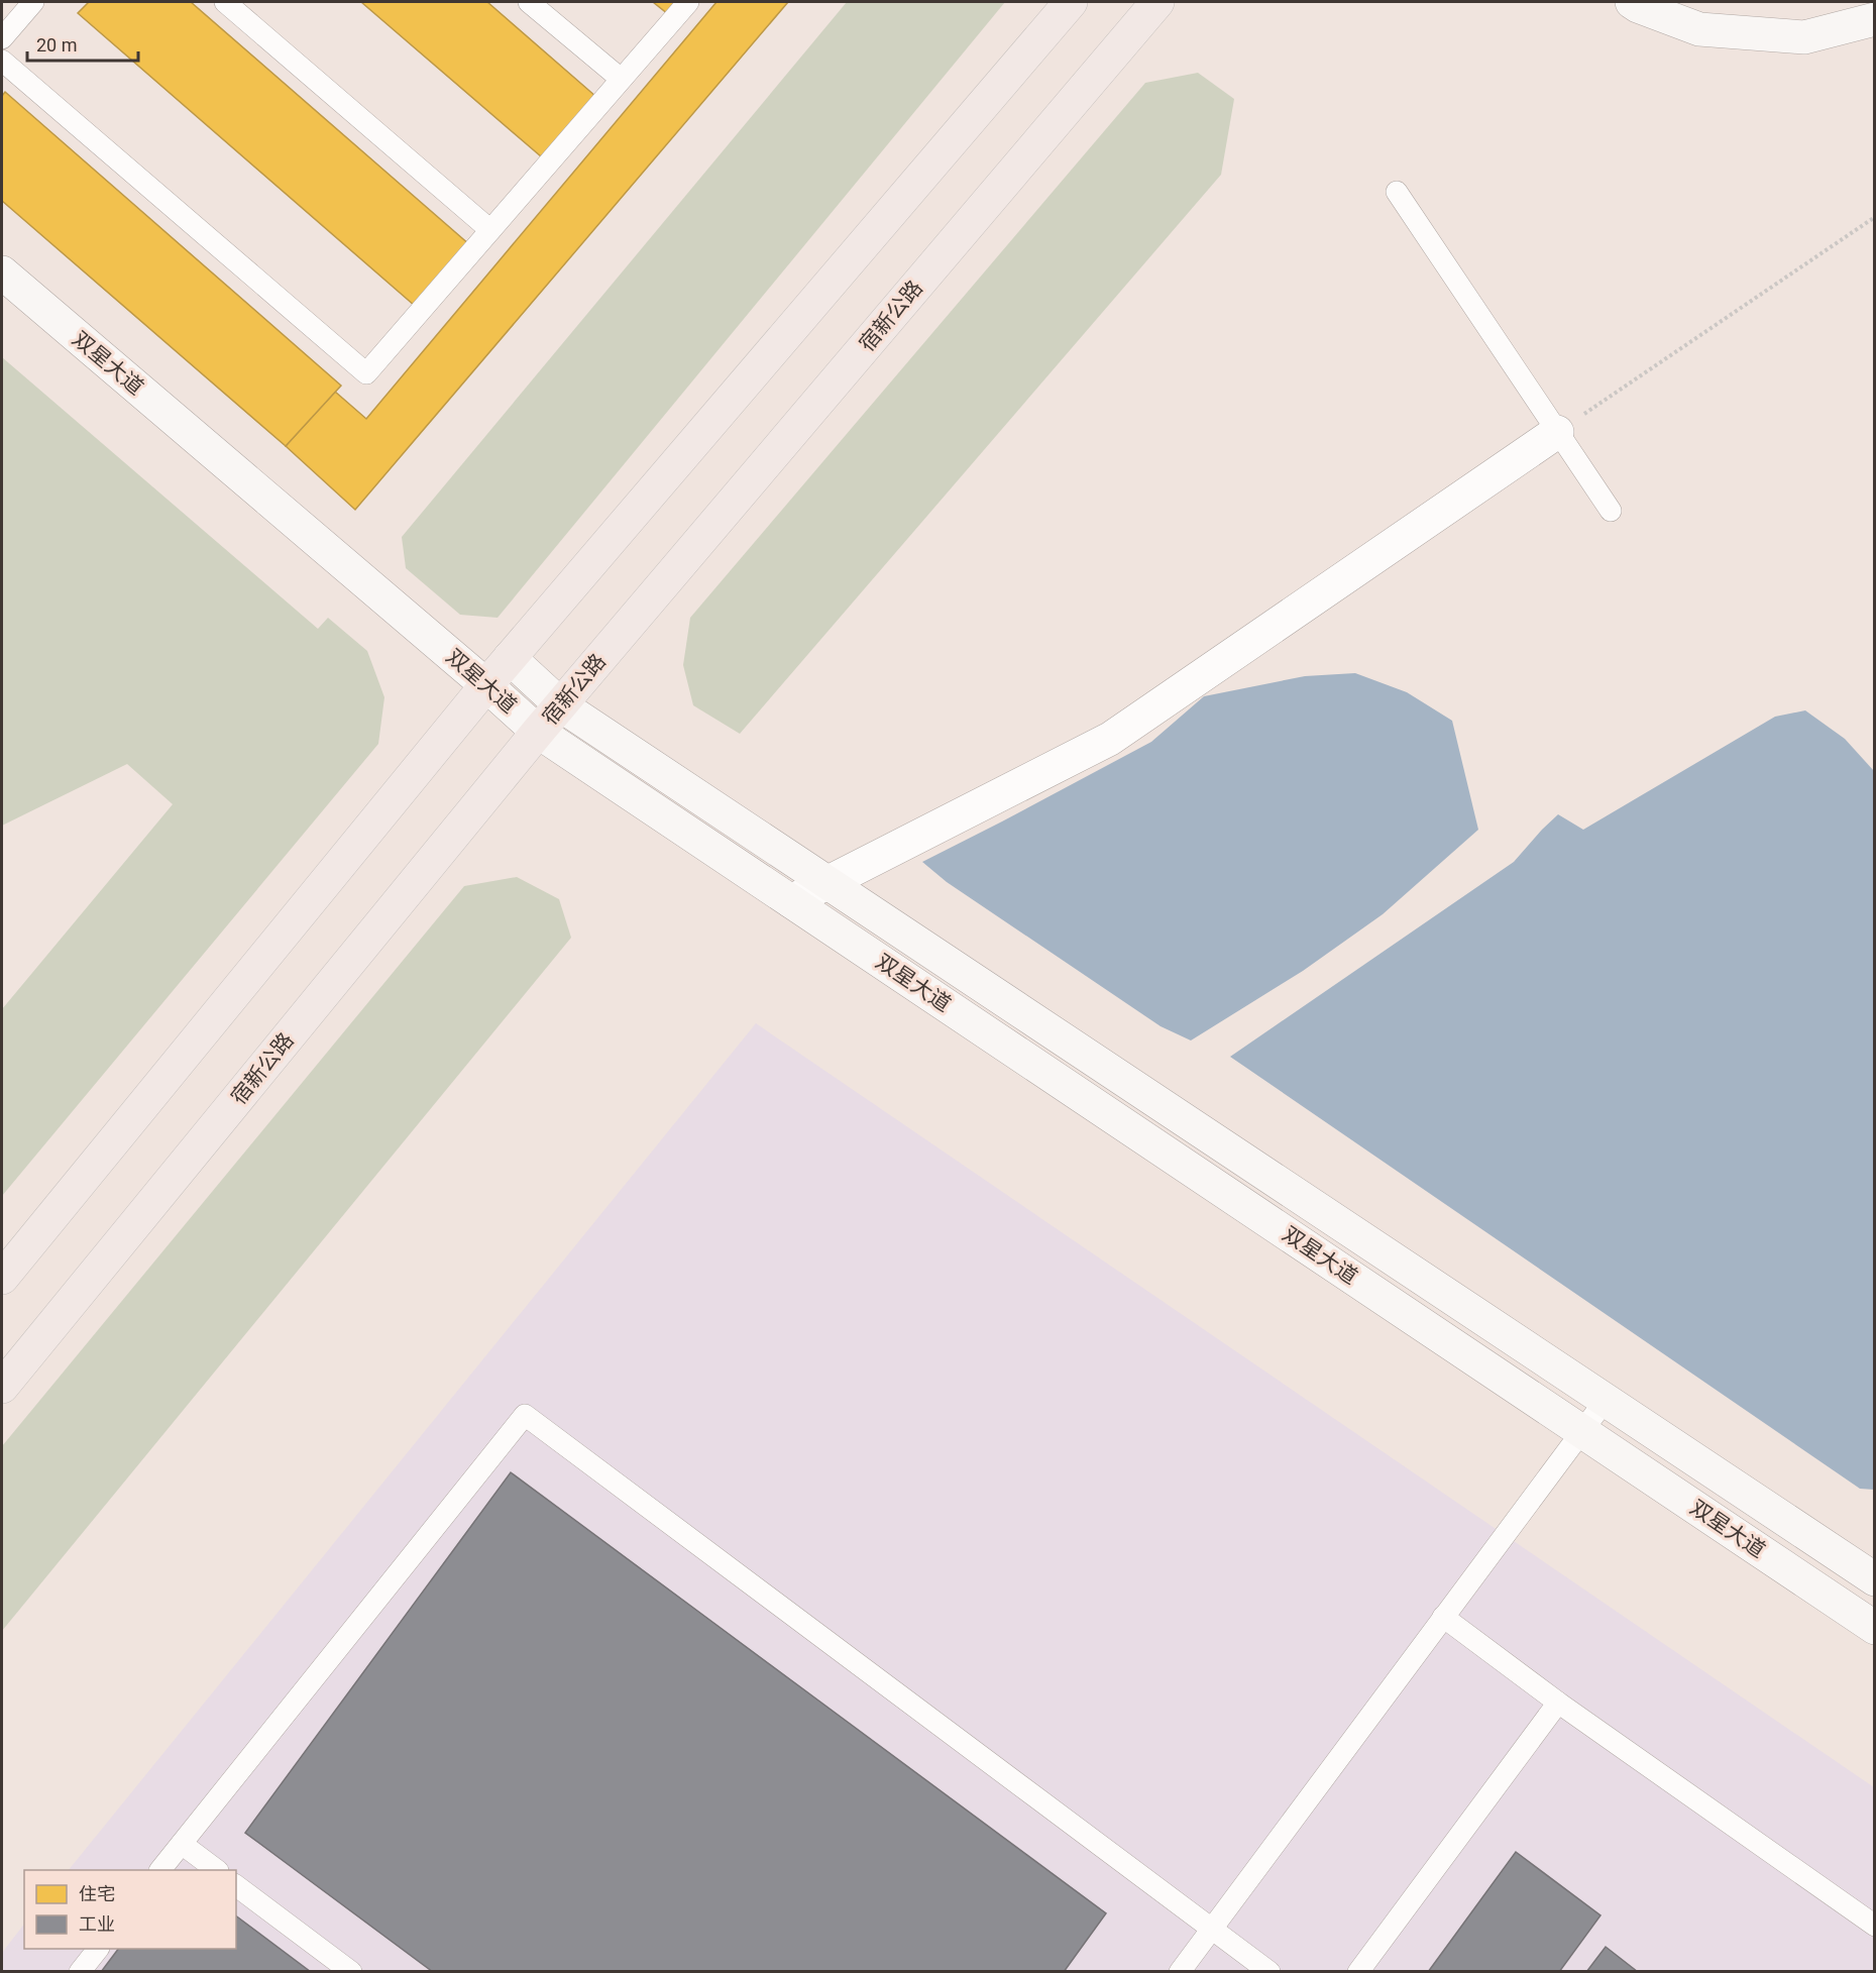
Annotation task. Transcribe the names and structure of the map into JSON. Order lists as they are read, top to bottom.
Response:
{
  "streets": {
    "highway": ["宿新公路"],
    "street": ["双星大道"]
  },
  "crossings": [
    ["宿新公路", "双星大道"]
  ],
  "legend": ["住宅", "工业"],
  "scale_bar": "20 m"
}
